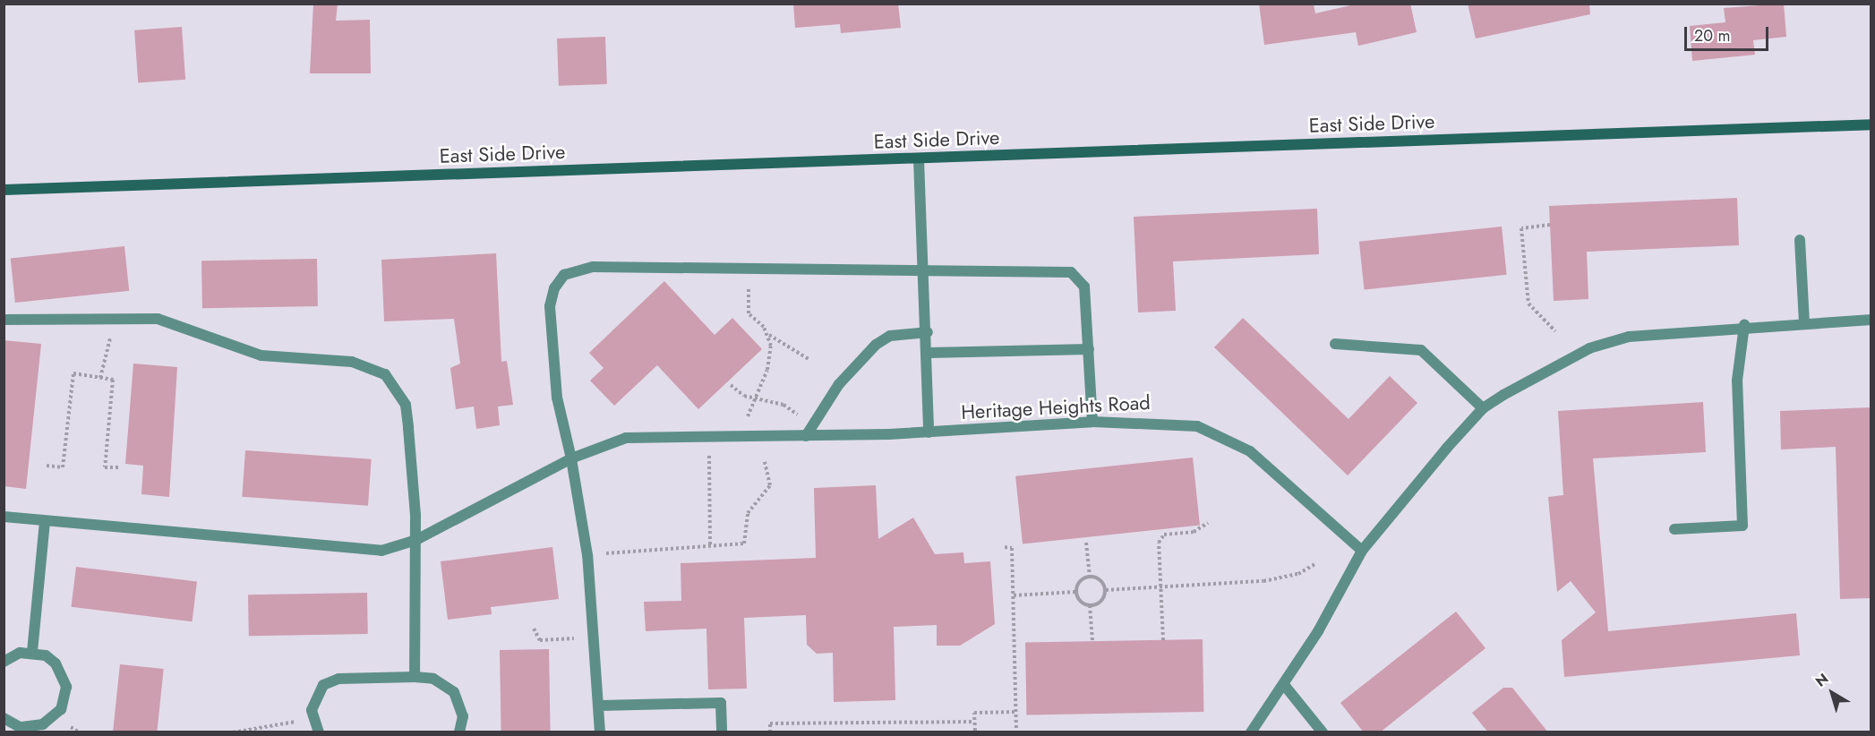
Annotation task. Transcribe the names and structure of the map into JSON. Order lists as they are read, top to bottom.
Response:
{
  "streets": {
    "main road": ["East Side Drive"],
    "street": ["Heritage Heights Road"]
  },
  "scale_bar": "20 m",
  "north": "top left"
}
